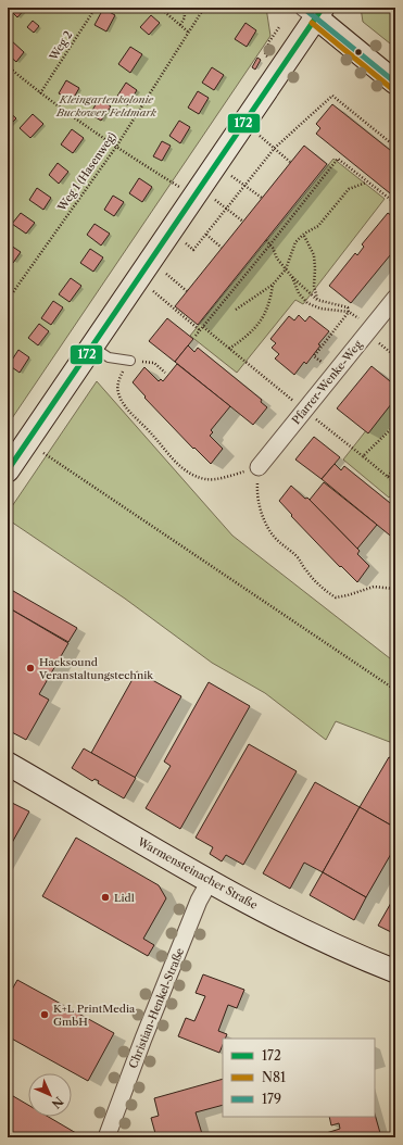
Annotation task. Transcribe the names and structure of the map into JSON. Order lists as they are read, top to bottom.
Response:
{
  "streets": {
    "street": ["Pfarrer-Wenke-Weg", "Warmensteinacher Straße", "Christian-Henkel-Straße"],
    "path": ["Weg 2", "Weg 1 (Hasenweg)"]
  },
  "crossings": [
    ["Warmensteinacher Straße", "Christian-Henkel-Straße"]
  ],
  "parks": ["Kleingartenkolonie Buckower Feldmark"],
  "places": ["Hacksound Veranstaltungstechnik", "Lidl", "K+L PrintMedia GmbH"],
  "lines": ["transit line 172", "transit line 179", "transit line N81"],
  "legend": ["172", "N81", "179"],
  "north": "bottom right"
}
